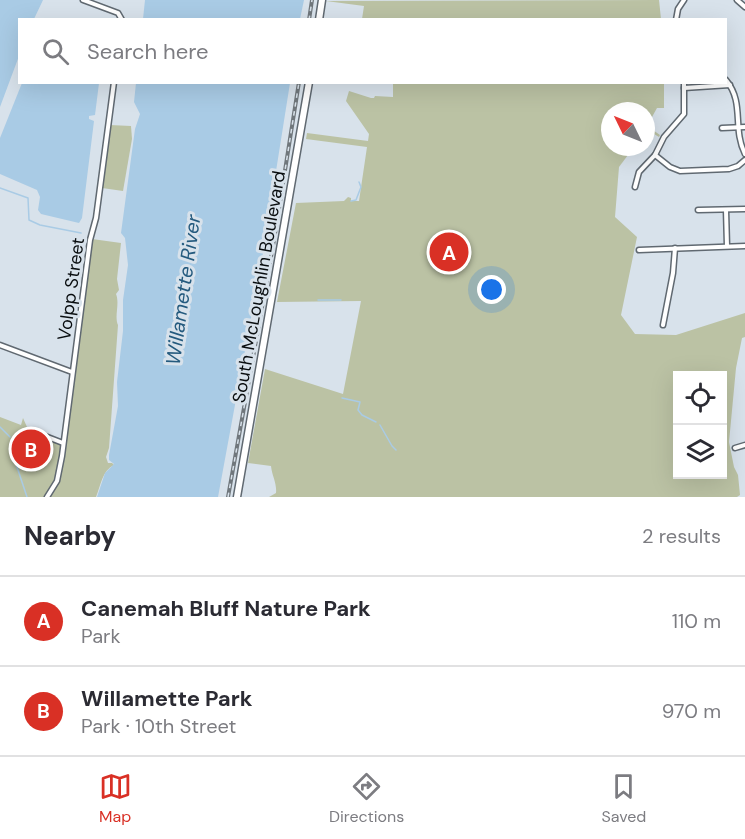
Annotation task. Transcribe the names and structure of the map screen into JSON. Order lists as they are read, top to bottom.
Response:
{
  "streets": {
    "highway": ["South McLoughlin Boulevard"],
    "street": ["Volpp Street"]
  },
  "water": ["Willamette River"],
  "north": "top left",
  "page": {
    "search": "Search here",
    "pins": ["A", "B"],
    "heading": ["Nearby", "2 results"],
    "list": [
      {
        "mark": "A",
        "name": "Canemah Bluff Nature Park",
        "note": "Park",
        "value": "110 m"
      },
      {
        "mark": "B",
        "name": "Willamette Park",
        "note": "Park · 10th Street",
        "value": "970 m"
      }
    ],
    "nav": ["Map", "Directions", "Saved"]
  }
}
